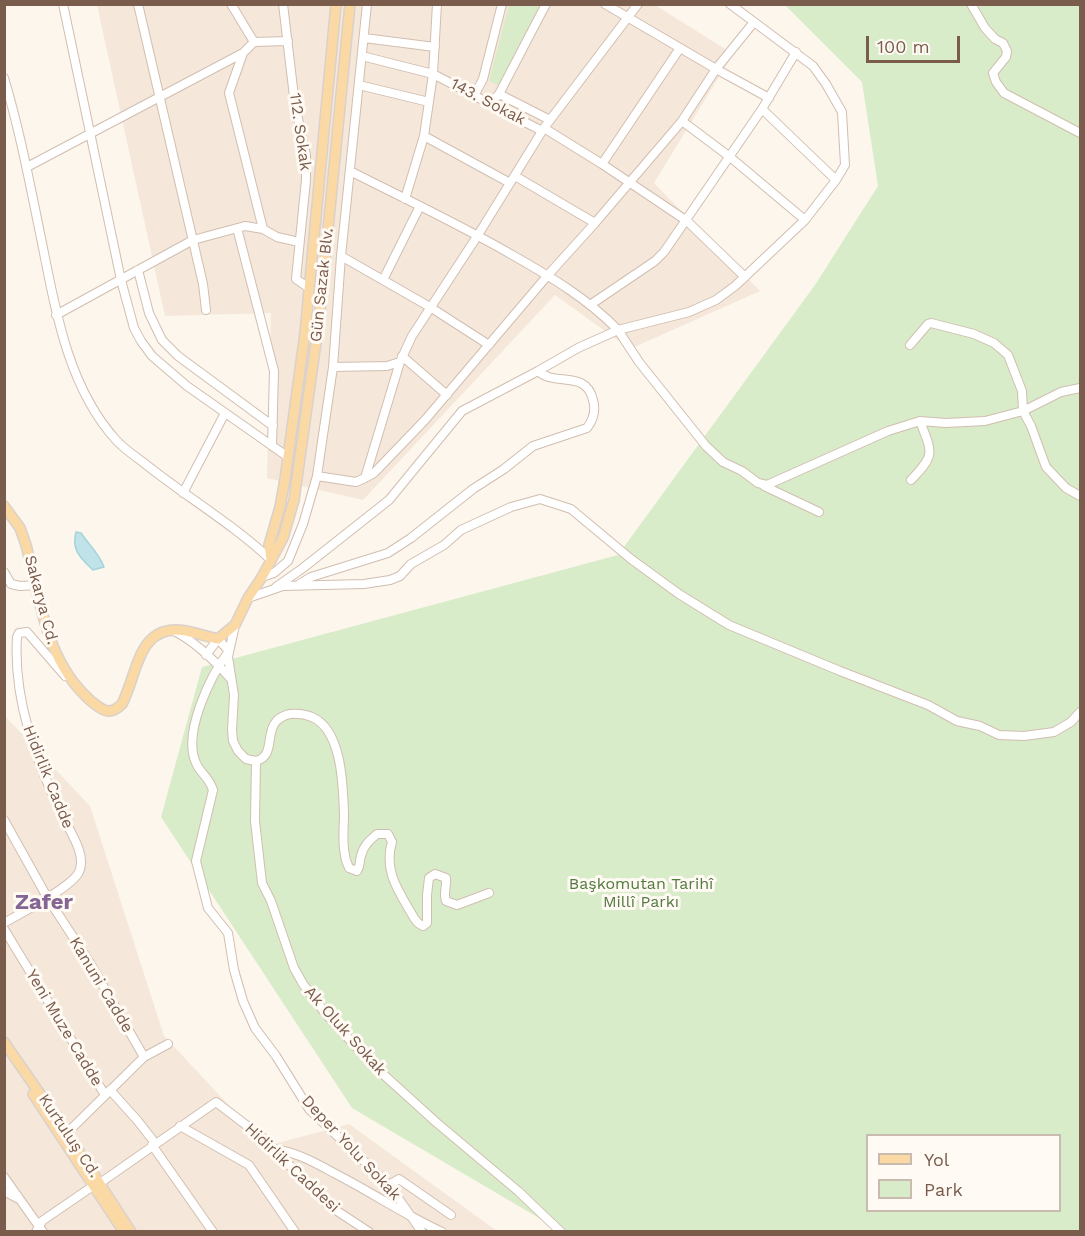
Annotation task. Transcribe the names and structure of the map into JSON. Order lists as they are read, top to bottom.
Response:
{
  "streets": {
    "main road": ["Gün Sazak Blv.", "Sakarya Cd.", "Kurtuluş Cd."],
    "street": [
      "143. Sokak",
      "112. Sokak",
      "Hidirlik Cadde",
      "Kanuni Cadde",
      "Yeni Muze Cadde",
      "Ak Oluk Sokak",
      "Deper Yolu Sokak",
      "Hidirlik Caddesi"
    ]
  },
  "crossings": [
    ["112. Sokak", "Gün Sazak Blv."],
    ["Sakarya Cd.", "Hidirlik Cadde"],
    ["Hidirlik Cadde", "Kanuni Cadde"],
    ["Yeni Muze Cadde", "Hidirlik Caddesi"],
    ["Kurtuluş Cd.", "Hidirlik Caddesi"]
  ],
  "districts": ["Zafer"],
  "parks": ["Başkomutan Tarihî Millî Parkı"],
  "legend": ["Yol", "Park"],
  "scale_bar": "100 m"
}
